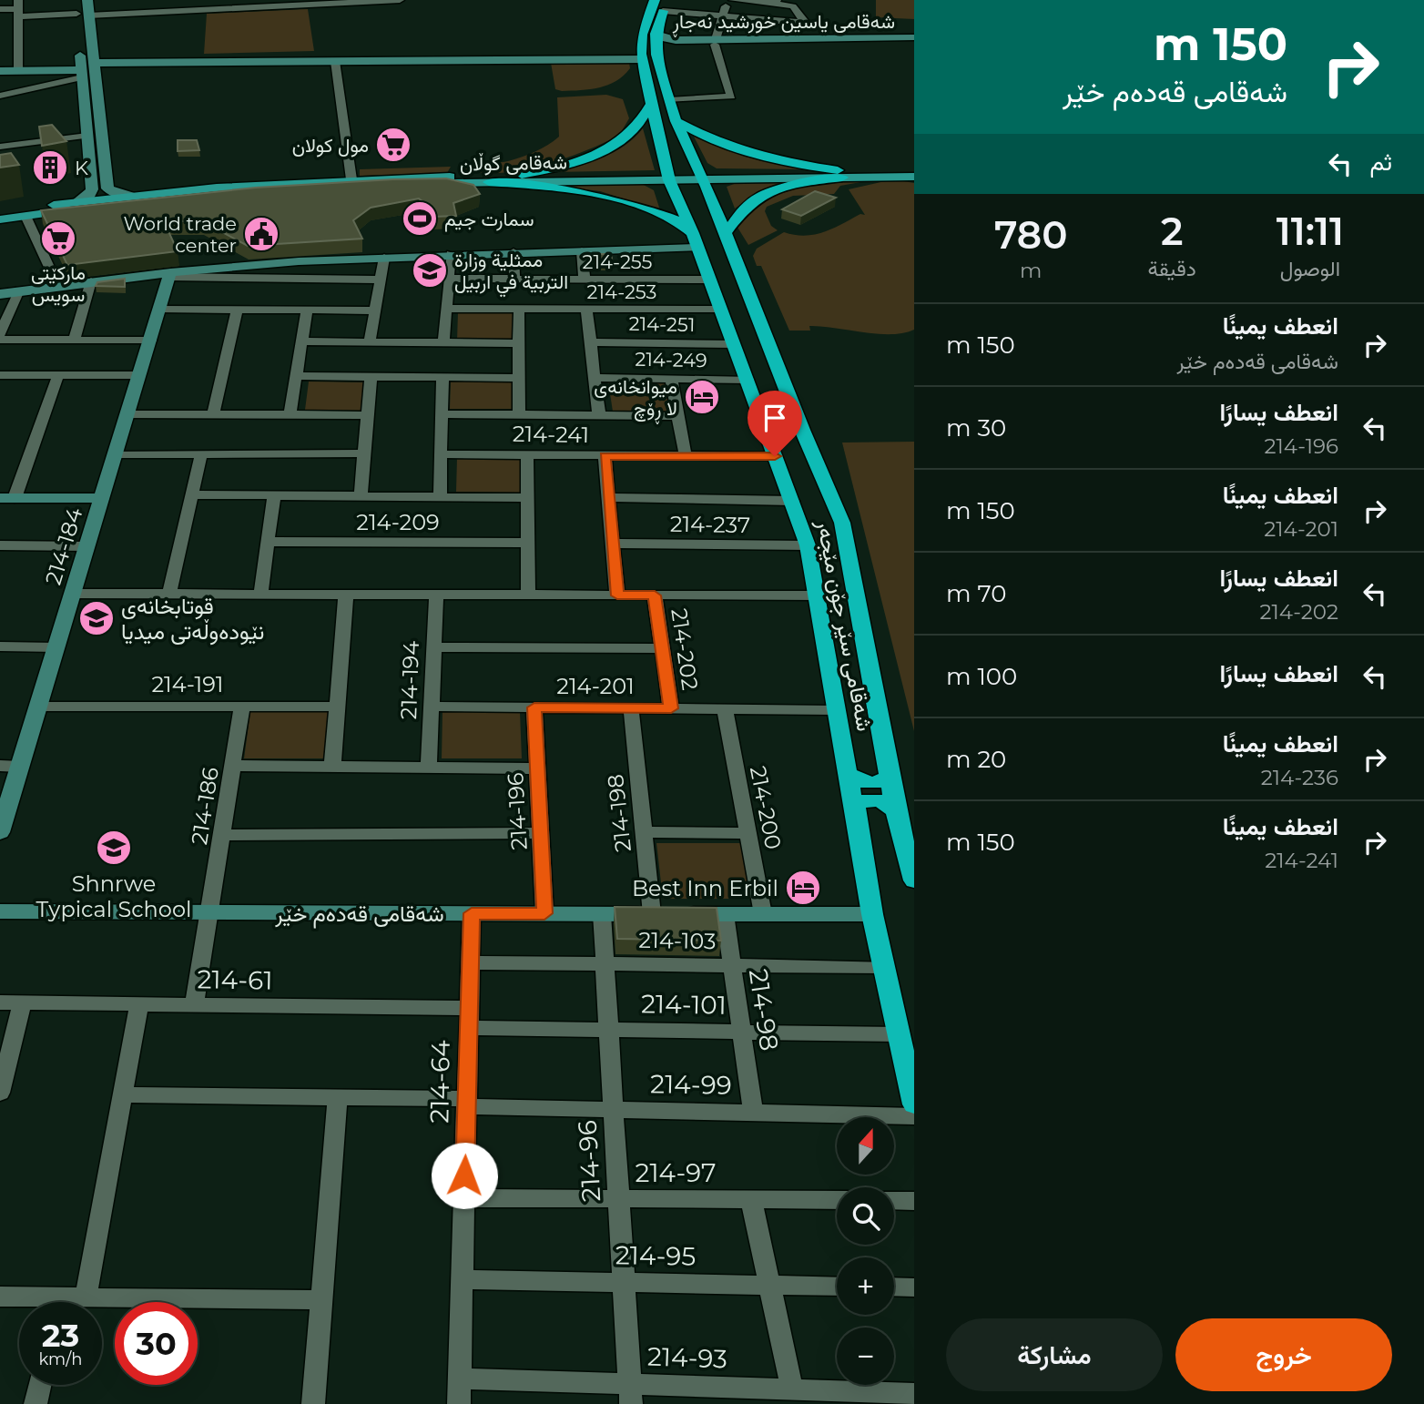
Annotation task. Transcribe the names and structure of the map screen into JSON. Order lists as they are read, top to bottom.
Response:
{
  "streets": {
    "highway": ["شەقامی سێر جۆن مێجەر"],
    "main road": ["شەقامی گوڵان"],
    "street": [
      "شەقامی یاسین خورشید نەجاڕ",
      "214-255",
      "214-253",
      "214-251",
      "214-249",
      "214-241",
      "214-209",
      "214-237",
      "214-184",
      "214-202",
      "214-194",
      "214-191",
      "214-201",
      "214-186",
      "214-200",
      "214-196",
      "214-198",
      "شەقامی قەدەم خێر",
      "214-103",
      "214-61",
      "214-101",
      "214-98",
      "214-64",
      "214-99",
      "214-96",
      "214-97",
      "214-95",
      "214-93"
    ]
  },
  "crossings": [
    ["شەقامی یاسین خورشید نەجاڕ", "شەقامی سێر جۆن مێجەر"],
    ["شەقامی گوڵان", "شەقامی سێر جۆن مێجەر"],
    ["214-255", "شەقامی سێر جۆن مێجەر"],
    ["214-253", "شەقامی سێر جۆن مێجەر"],
    ["214-251", "شەقامی سێر جۆن مێجەر"],
    ["214-249", "شەقامی سێر جۆن مێجەر"],
    ["214-241", "شەقامی سێر جۆن مێجەر"],
    ["214-237", "شەقامی سێر جۆن مێجەر"],
    ["214-184", "214-191"],
    ["شەقامی سێر جۆن مێجەر", "214-201"],
    ["شەقامی سێر جۆن مێجەر", "شەقامی قەدەم خێر"],
    ["شەقامی سێر جۆن مێجەر", "214-103"],
    ["شەقامی سێر جۆن مێجەر", "214-101"],
    ["214-202", "214-201"],
    ["214-194", "214-201"],
    ["214-191", "214-186"],
    ["214-201", "214-200"],
    ["214-201", "214-196"],
    ["214-201", "214-198"],
    ["214-186", "شەقامی قەدەم خێر"],
    ["214-186", "214-61"],
    ["214-200", "شەقامی قەدەم خێر"],
    ["214-196", "شەقامی قەدەم خێر"],
    ["214-198", "شەقامی قەدەم خێر"],
    ["شەقامی قەدەم خێر", "214-98"],
    ["شەقامی قەدەم خێر", "214-64"],
    ["شەقامی قەدەم خێر", "214-96"],
    ["214-103", "214-98"],
    ["214-103", "214-64"],
    ["214-103", "214-96"],
    ["214-61", "214-101"],
    ["214-61", "214-64"],
    ["214-101", "214-98"],
    ["214-101", "214-64"],
    ["214-101", "214-96"],
    ["214-98", "214-99"],
    ["214-64", "214-99"],
    ["214-64", "214-97"],
    ["214-64", "214-95"],
    ["214-64", "214-93"],
    ["214-99", "214-96"],
    ["214-96", "214-97"],
    ["214-96", "214-95"],
    ["214-96", "214-93"]
  ],
  "places": {
    "supermarket": ["مول كولان", "مارکێتی سویس"],
    "building": ["K"],
    "sports": ["سمارت جیم"],
    "public building": ["World trade center"],
    "school or university": ["ممثلية وزارة التربية في اربيل", "قوتابخانەی نێودەوڵەتی میدیا", "Shnrwe Typical School"],
    "hotel": ["میوانخانەی لا ڕۆچ", "Best Inn Erbil"]
  },
  "north": "top",
  "page": {
    "turn": ["150 m", "شەقامی قەدەم خێر"],
    "then": "ثم",
    "eta": [
      "11:11",
      "الوصول",
      "2",
      "دقيقة",
      "780",
      "m"
    ],
    "list": [
      {
        "name": "انعطف يمينًا",
        "note": "شەقامی قەدەم خێر",
        "value": "150 m"
      },
      {
        "name": "انعطف يسارًا",
        "note": "214-196",
        "value": "30 m"
      },
      {
        "name": "انعطف يمينًا",
        "note": "214-201",
        "value": "150 m"
      },
      {
        "name": "انعطف يسارًا",
        "note": "214-202",
        "value": "70 m"
      },
      {
        "name": "انعطف يسارًا",
        "value": "100 m"
      },
      {
        "name": "انعطف يمينًا",
        "note": "214-236",
        "value": "20 m"
      },
      {
        "name": "انعطف يمينًا",
        "note": "214-241",
        "value": "150 m"
      }
    ],
    "map_buttons": ["+", "−"],
    "speed": "23 km/h",
    "limit": "30",
    "buttons": ["خروج", "مشاركة"]
  }
}
